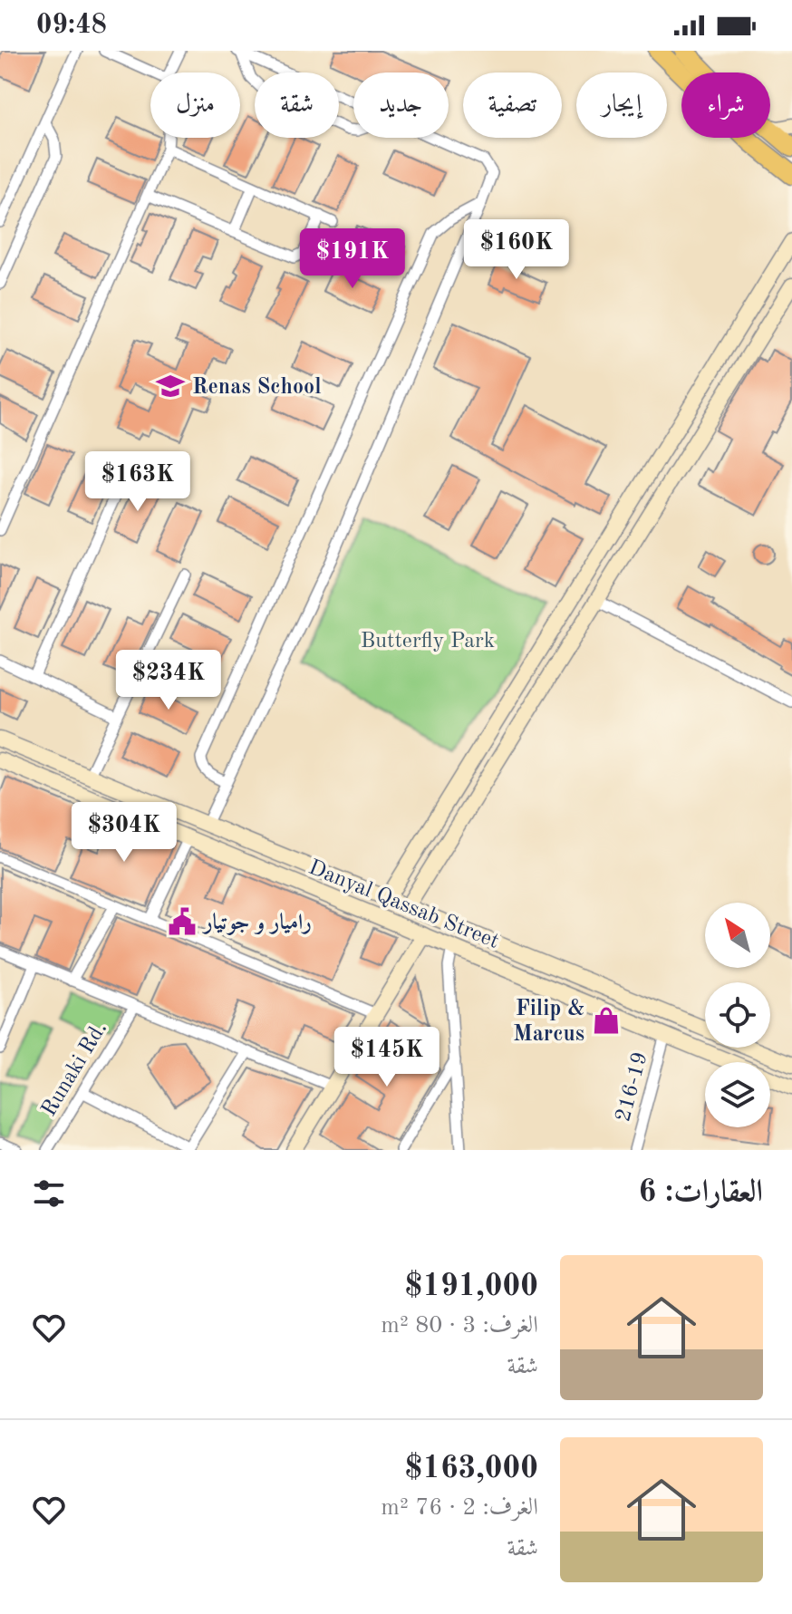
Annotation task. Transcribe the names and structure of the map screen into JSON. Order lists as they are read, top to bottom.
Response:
{
  "streets": {
    "street": ["Danyal Qassab Street", "Runaki Rd.", "216-19"]
  },
  "crossings": [
    ["Danyal Qassab Street", "216-19"]
  ],
  "parks": ["Butterfly Park"],
  "places": {
    "school or university": ["Renas School"],
    "public building": ["رامیار و جوتیار"],
    "shop": ["Filip & Marcus"]
  },
  "north": "top left",
  "page": {
    "status": "09:48",
    "chip": [
      "شراء",
      "إيجار",
      "تصفية",
      "جديد",
      "شقة",
      "منزل"
    ],
    "price": [
      "$160K",
      "$191K",
      "$163K",
      "$234K",
      "$304K",
      "$145K"
    ],
    "heading": "العقارات: 6",
    "list": [
      {
        "name": "$191,000",
        "note": "الغرف: 3 · 80 m² · شقة"
      },
      {
        "name": "$163,000",
        "note": "الغرف: 2 · 76 m² · شقة"
      }
    ]
  }
}
